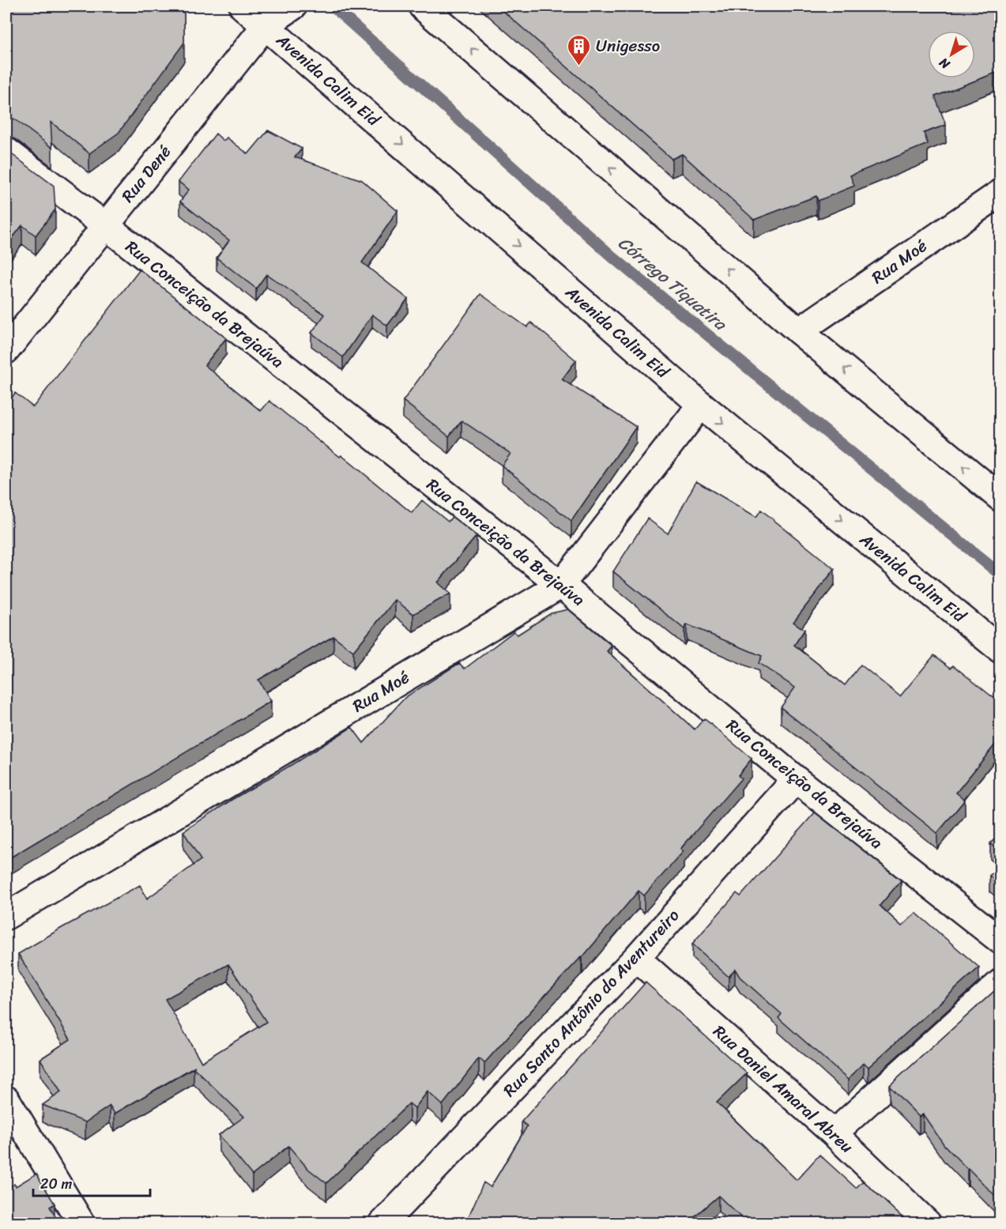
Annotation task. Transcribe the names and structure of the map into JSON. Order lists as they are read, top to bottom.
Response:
{
  "streets": {
    "street": [
      "Avenida Calim Eid",
      "Rua Dené",
      "Rua Moé",
      "Rua Conceição da Brejaúva",
      "Rua Santo Antônio do Aventureiro",
      "Rua Daniel Amaral Abreu"
    ]
  },
  "crossings": [
    ["Avenida Calim Eid", "Rua Dené"],
    ["Avenida Calim Eid", "Rua Moé"],
    ["Rua Dené", "Rua Conceição da Brejaúva"],
    ["Rua Moé", "Rua Conceição da Brejaúva"],
    ["Rua Conceição da Brejaúva", "Rua Santo Antônio do Aventureiro"],
    ["Rua Santo Antônio do Aventureiro", "Rua Daniel Amaral Abreu"]
  ],
  "water": ["Córrego Tiquatira"],
  "places": {
    "building": ["Unigesso"]
  },
  "scale_bar": "20 m",
  "north": "bottom left"
}
